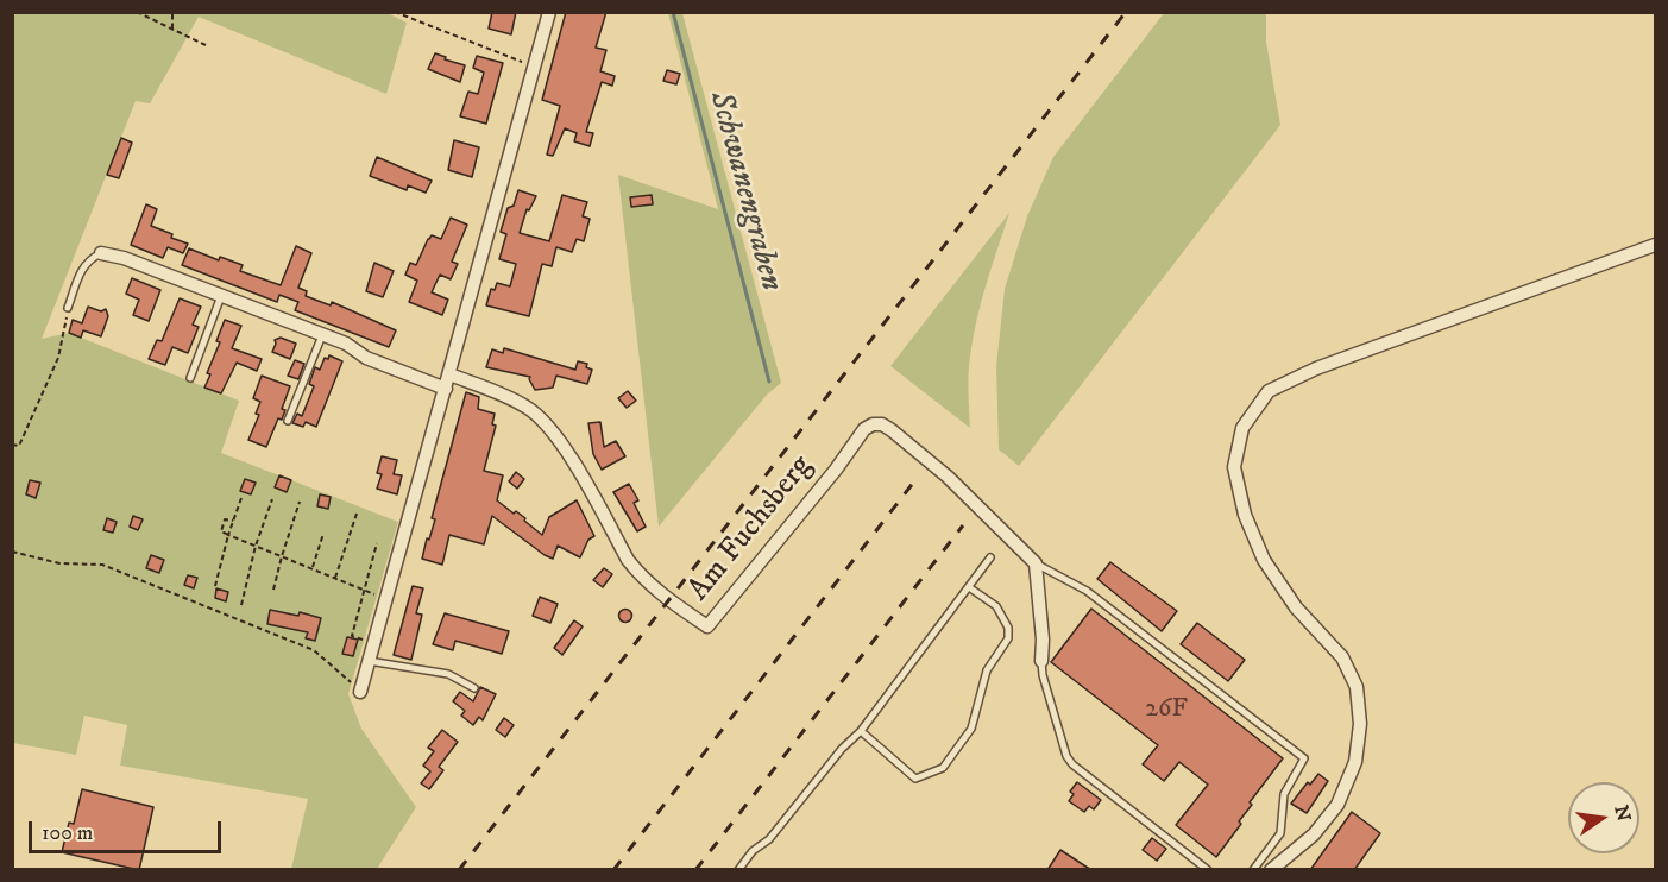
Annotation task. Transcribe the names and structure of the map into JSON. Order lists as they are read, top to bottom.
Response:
{
  "streets": {
    "street": ["Am Fuchsberg"]
  },
  "water": ["Schwanengraben"],
  "house_numbers": ["26F"],
  "scale_bar": "100 m",
  "north": "right"
}
